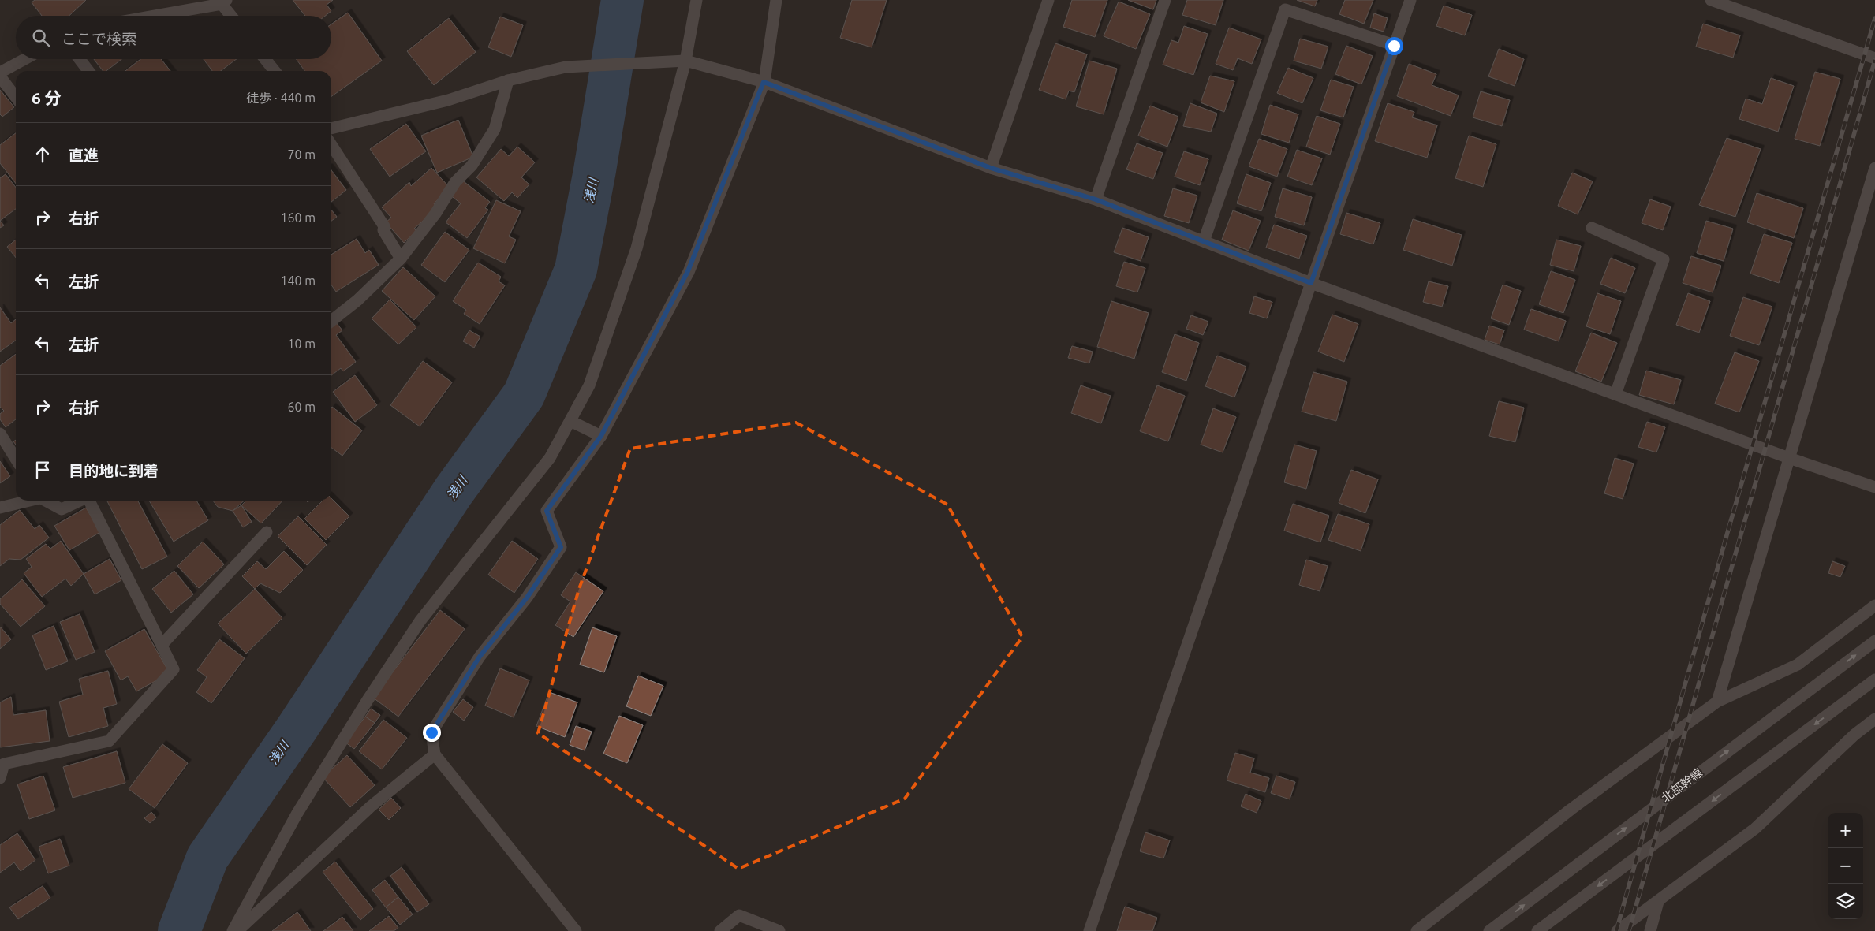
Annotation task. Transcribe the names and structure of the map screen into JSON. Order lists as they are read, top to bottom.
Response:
{
  "streets": {
    "street": ["北部幹線"]
  },
  "water": ["浅川"],
  "page": {
    "search": "ここで検索",
    "heading": ["6 分", "徒歩 · 440 m"],
    "list": [
      ["直進", "70 m"],
      ["右折", "160 m"],
      ["左折", "140 m"],
      ["左折", "10 m"],
      ["右折", "60 m"],
      "目的地に到着"
    ],
    "map_buttons": ["+", "−"]
  }
}
